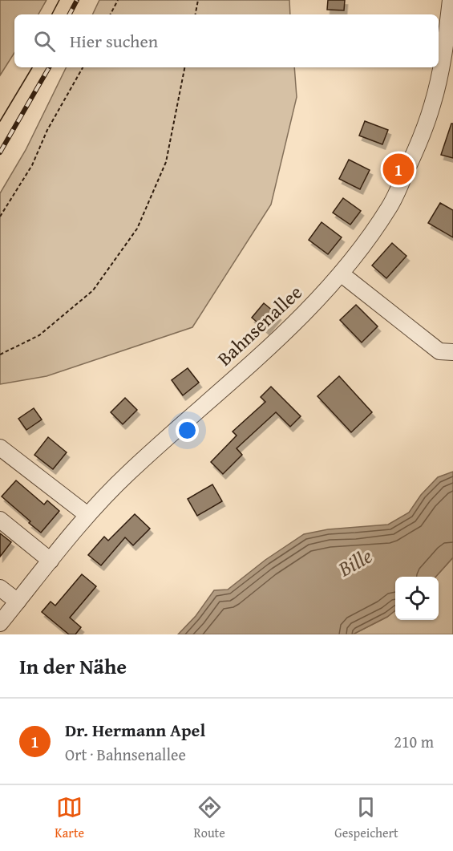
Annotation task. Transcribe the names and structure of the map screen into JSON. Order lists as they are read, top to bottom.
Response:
{
  "streets": {
    "street": ["Bahnsenallee"]
  },
  "water": ["Bille"],
  "page": {
    "search": "Hier suchen",
    "pins": "1",
    "heading": "In der Nähe",
    "list": [
      {
        "mark": "1",
        "name": "Dr. Hermann Apel",
        "note": "Ort · Bahnsenallee",
        "value": "210 m"
      }
    ],
    "nav": ["Karte", "Route", "Gespeichert"]
  }
}
